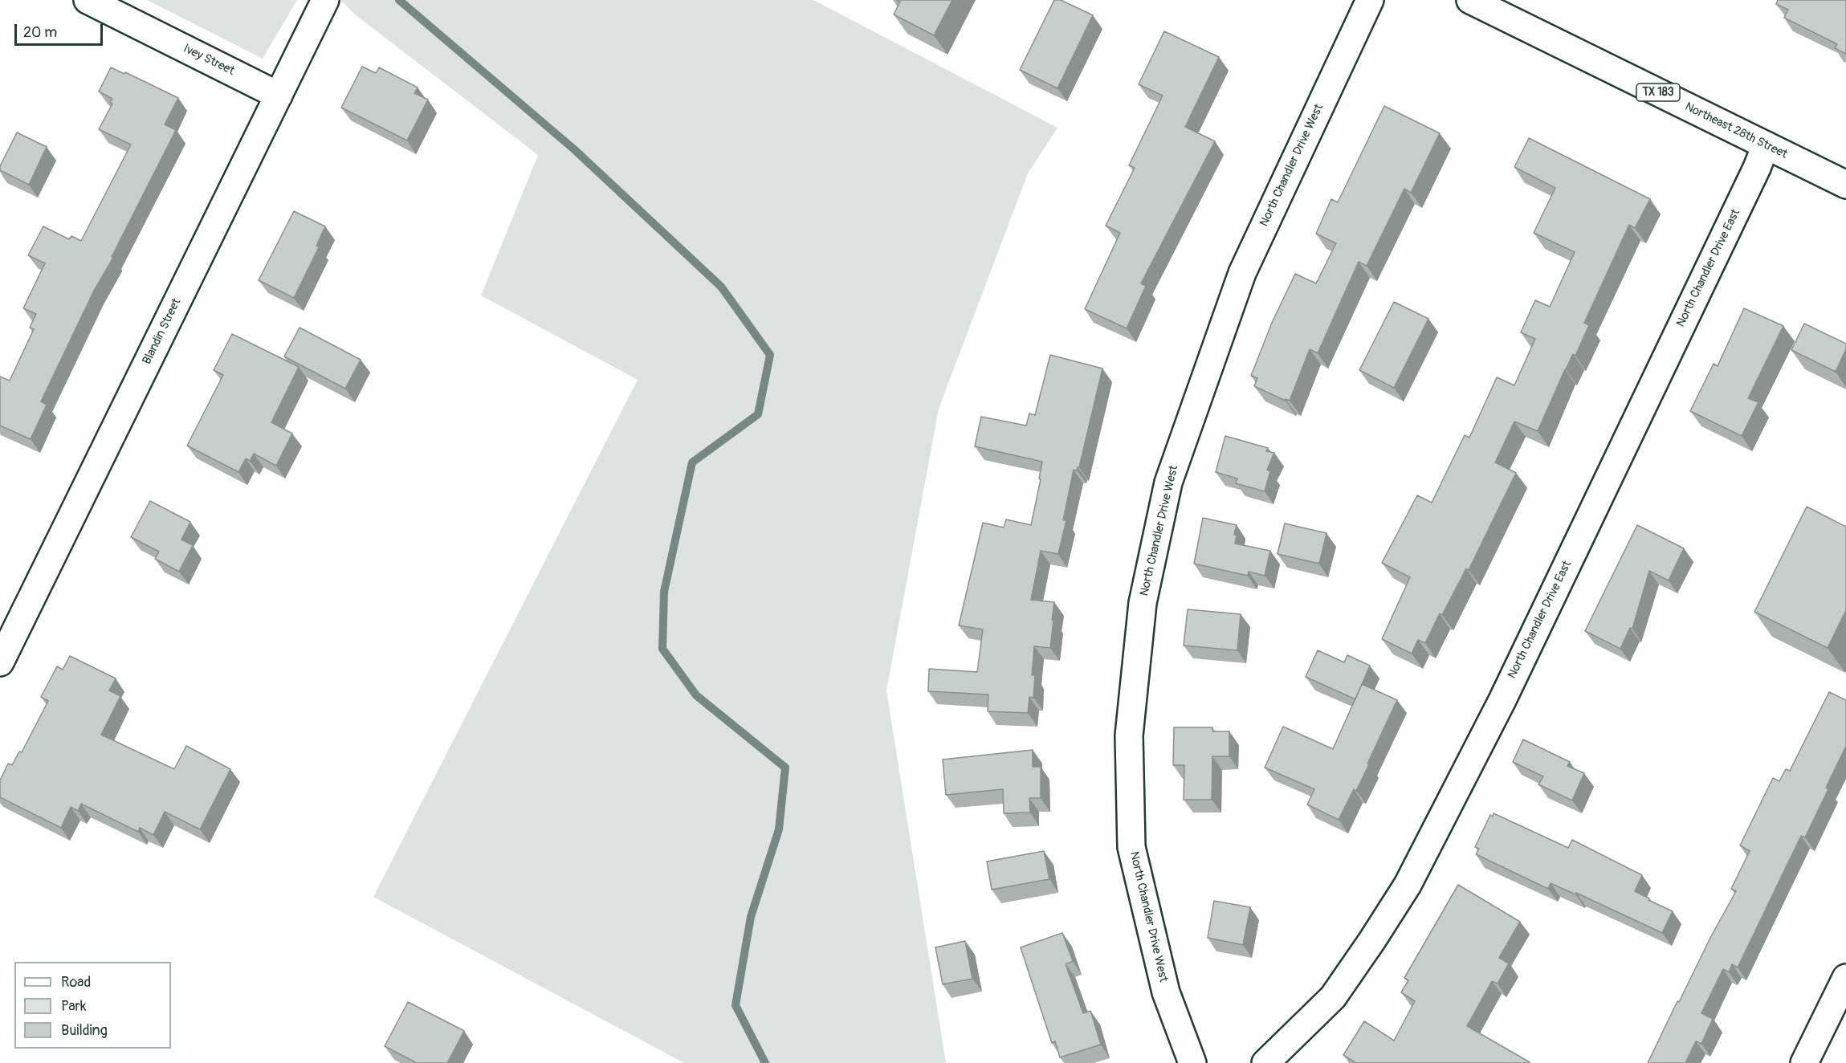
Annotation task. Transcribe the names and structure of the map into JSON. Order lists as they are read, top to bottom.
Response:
{
  "streets": {
    "street": [
      "Ivey Street",
      "TX 183",
      "Northeast 28th Street",
      "North Chandler Drive West",
      "North Chandler Drive East",
      "Blandin Street"
    ]
  },
  "crossings": [
    ["Ivey Street", "Blandin Street"],
    ["Northeast 28th Street", "North Chandler Drive East"]
  ],
  "legend": ["Road", "Park", "Building"],
  "scale_bar": "20 m"
}
